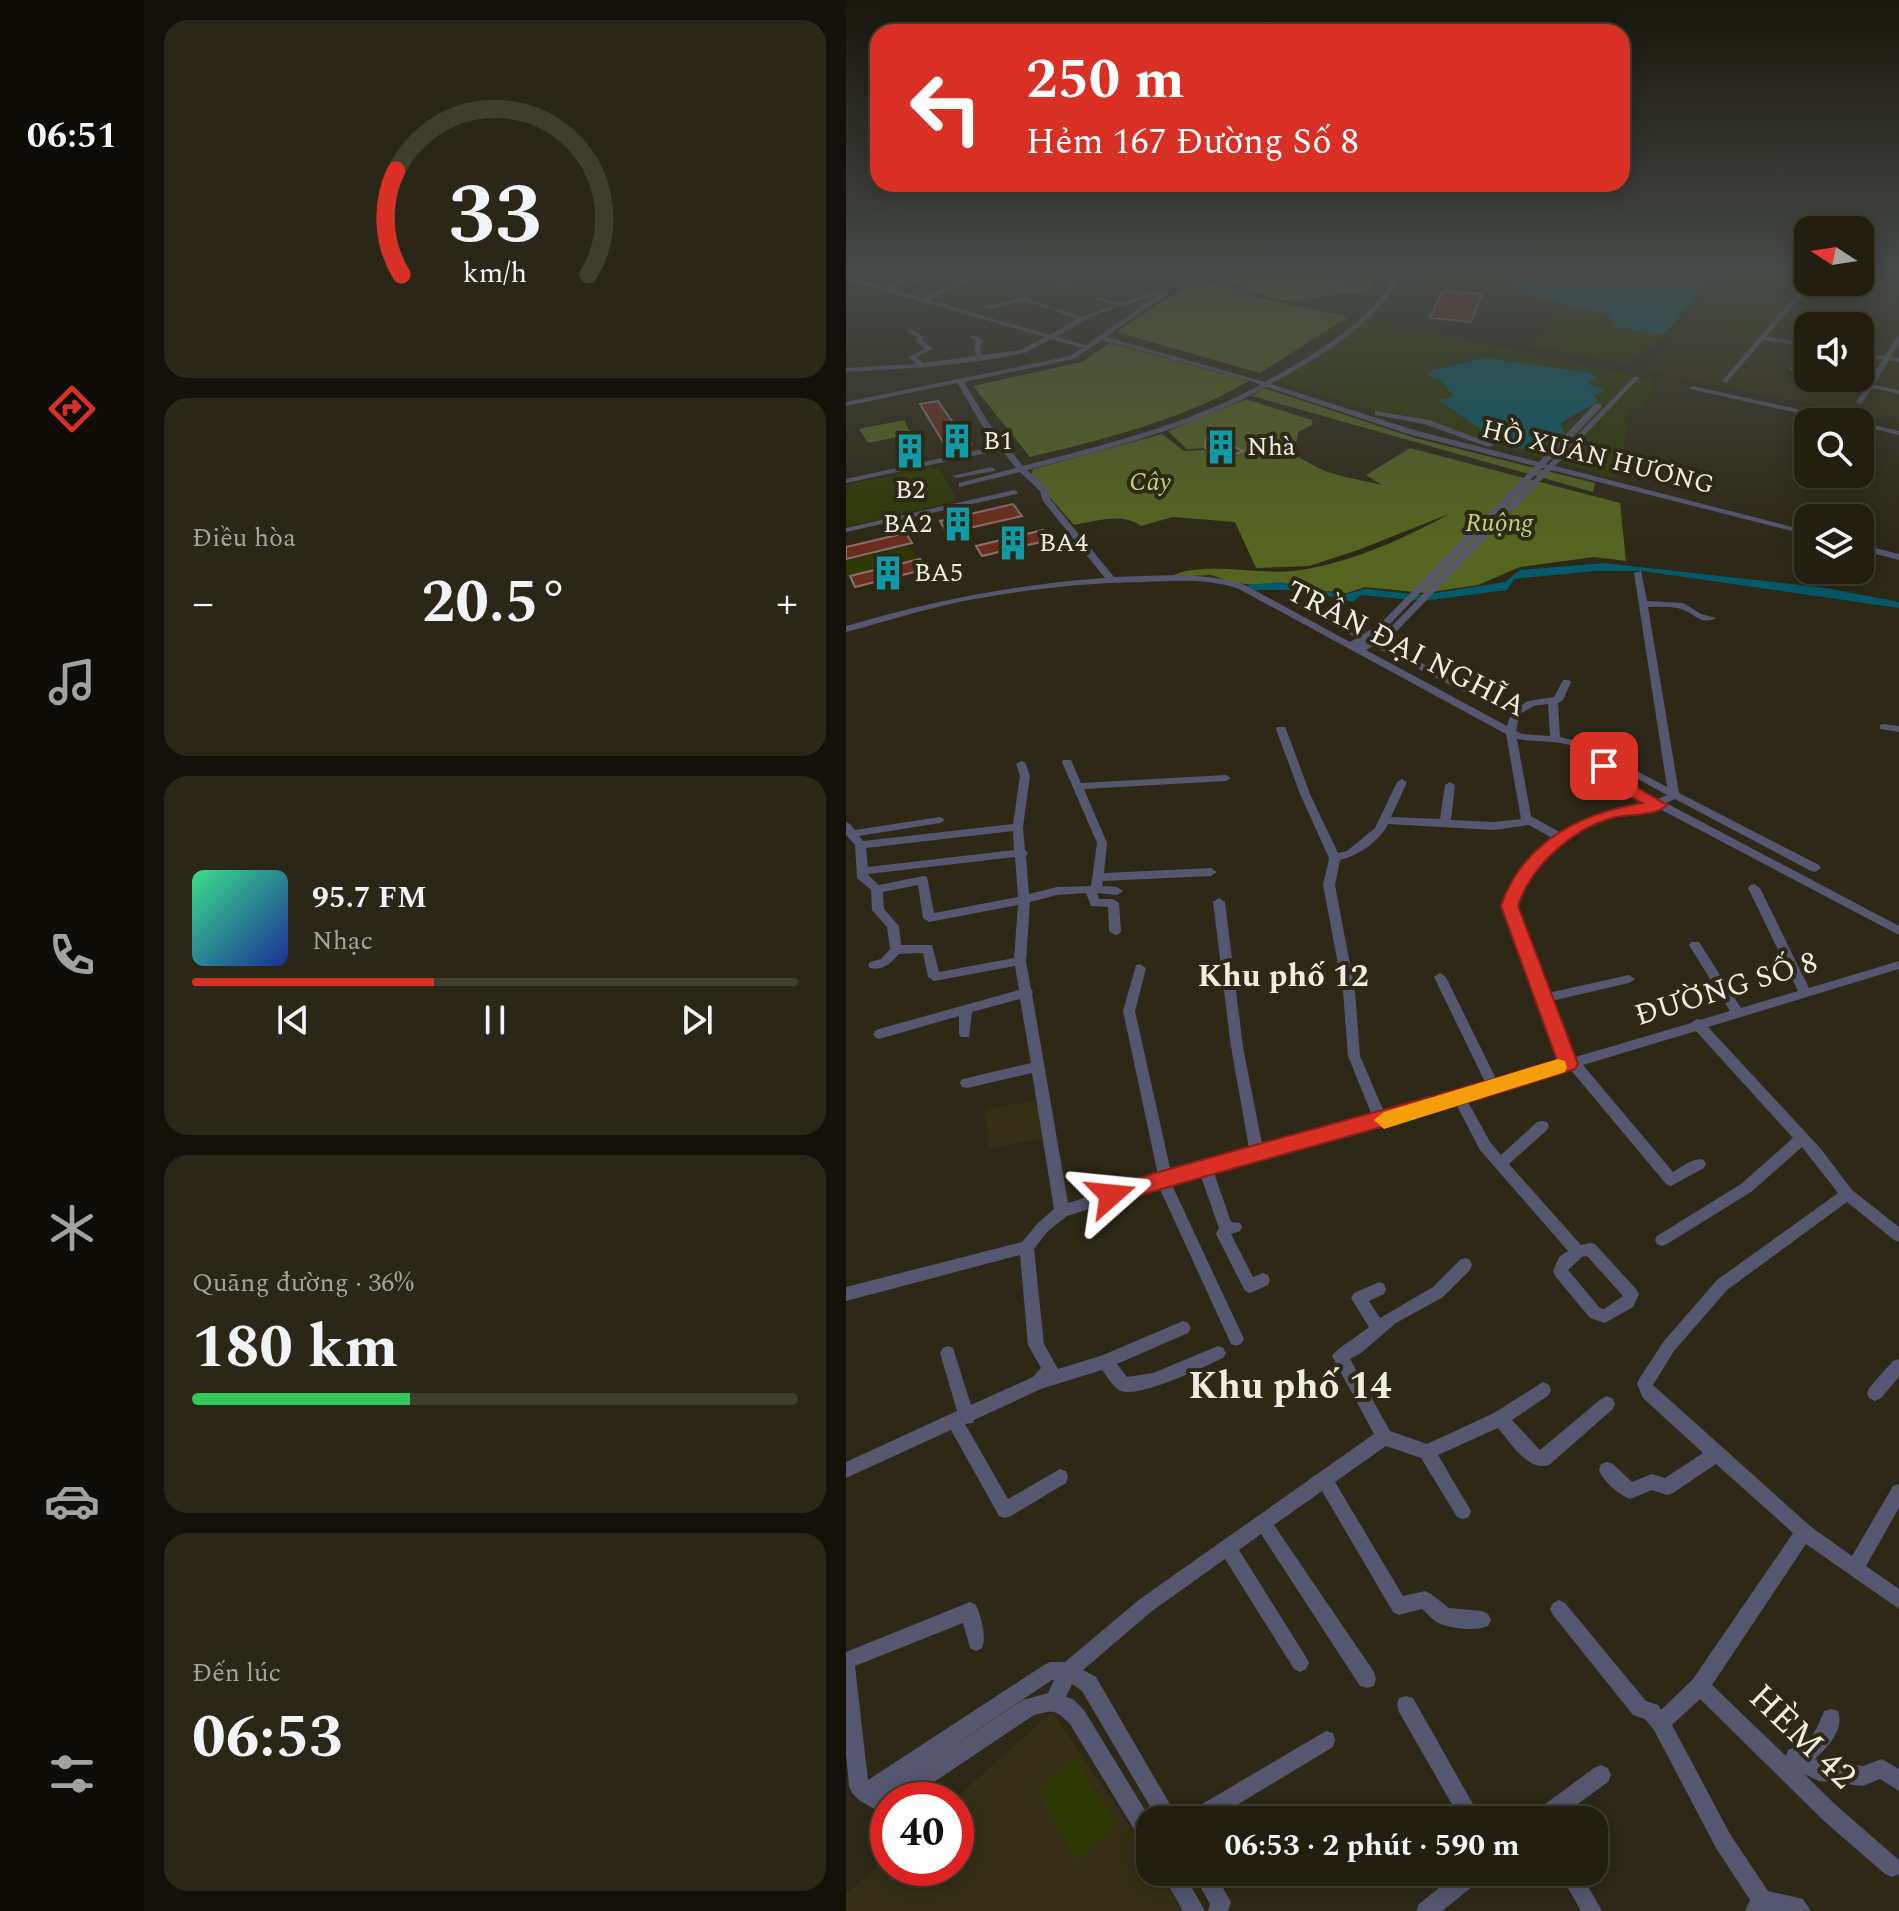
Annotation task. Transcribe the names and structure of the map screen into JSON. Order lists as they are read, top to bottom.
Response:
{
  "streets": {
    "street": [
      "HỒ XUÂN HƯƠNG",
      "TRẦN ĐẠI NGHĨA",
      "ĐƯỜNG SỐ 8",
      "HÈM 42"
    ]
  },
  "districts": ["Khu phố 12", "Khu phố 14"],
  "parks": ["Cây", "Ruộng"],
  "places": {
    "building": [
      "B1",
      "Nhà",
      "B2",
      "BA2",
      "BA4",
      "BA5"
    ]
  },
  "north": "left",
  "page": {
    "tabs": "06:51",
    "turn": ["250 m", "Hẻm 167 Đường Số 8"],
    "tile": [
      "Điều hòa",
      ["Quãng đường · 36%", "180 km"],
      ["Đến lúc", "06:53"]
    ],
    "heat": ["−", "20.5°", "+"],
    "song": ["95.7 FM", "Nhạc"],
    "limit": "40",
    "trip": "06:53 · 2 phút · 590 m",
    "gauge": ["33", "km/h"]
  }
}
